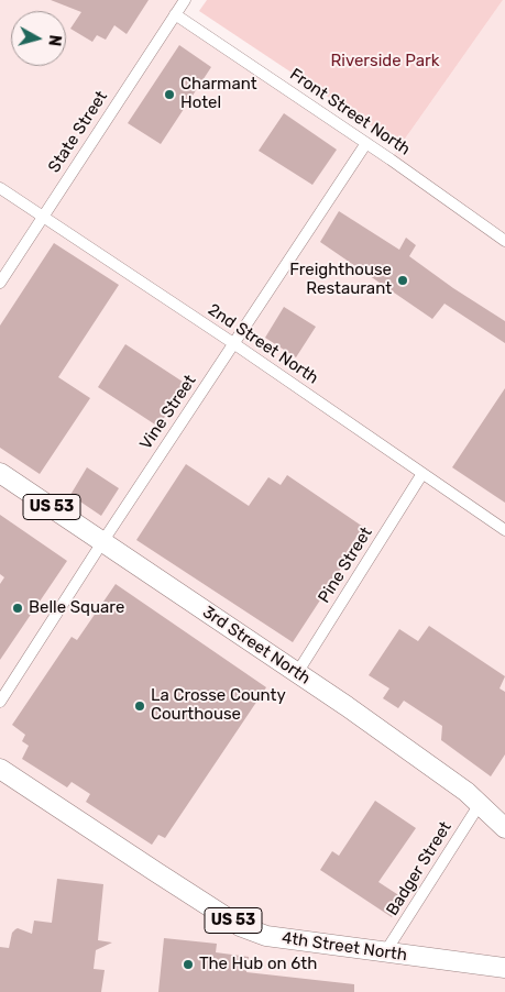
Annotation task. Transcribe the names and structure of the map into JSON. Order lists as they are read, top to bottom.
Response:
{
  "streets": {
    "highway": ["US 53", "3rd Street North", "4th Street North"],
    "street": [
      "Front Street North",
      "State Street",
      "2nd Street North",
      "Vine Street",
      "Pine Street",
      "Badger Street"
    ]
  },
  "crossings": [
    ["Front Street North", "State Street"],
    ["Front Street North", "Vine Street"],
    ["State Street", "2nd Street North"],
    ["2nd Street North", "Vine Street"],
    ["2nd Street North", "Pine Street"],
    ["Vine Street", "3rd Street North"],
    ["Pine Street", "3rd Street North"],
    ["3rd Street North", "Badger Street"],
    ["Badger Street", "4th Street North"]
  ],
  "parks": ["Riverside Park"],
  "places": [
    "Charmant Hotel",
    "Freighthouse Restaurant",
    "Belle Square",
    "La Crosse County Courthouse",
    "The Hub on 6th"
  ],
  "north": "right"
}
